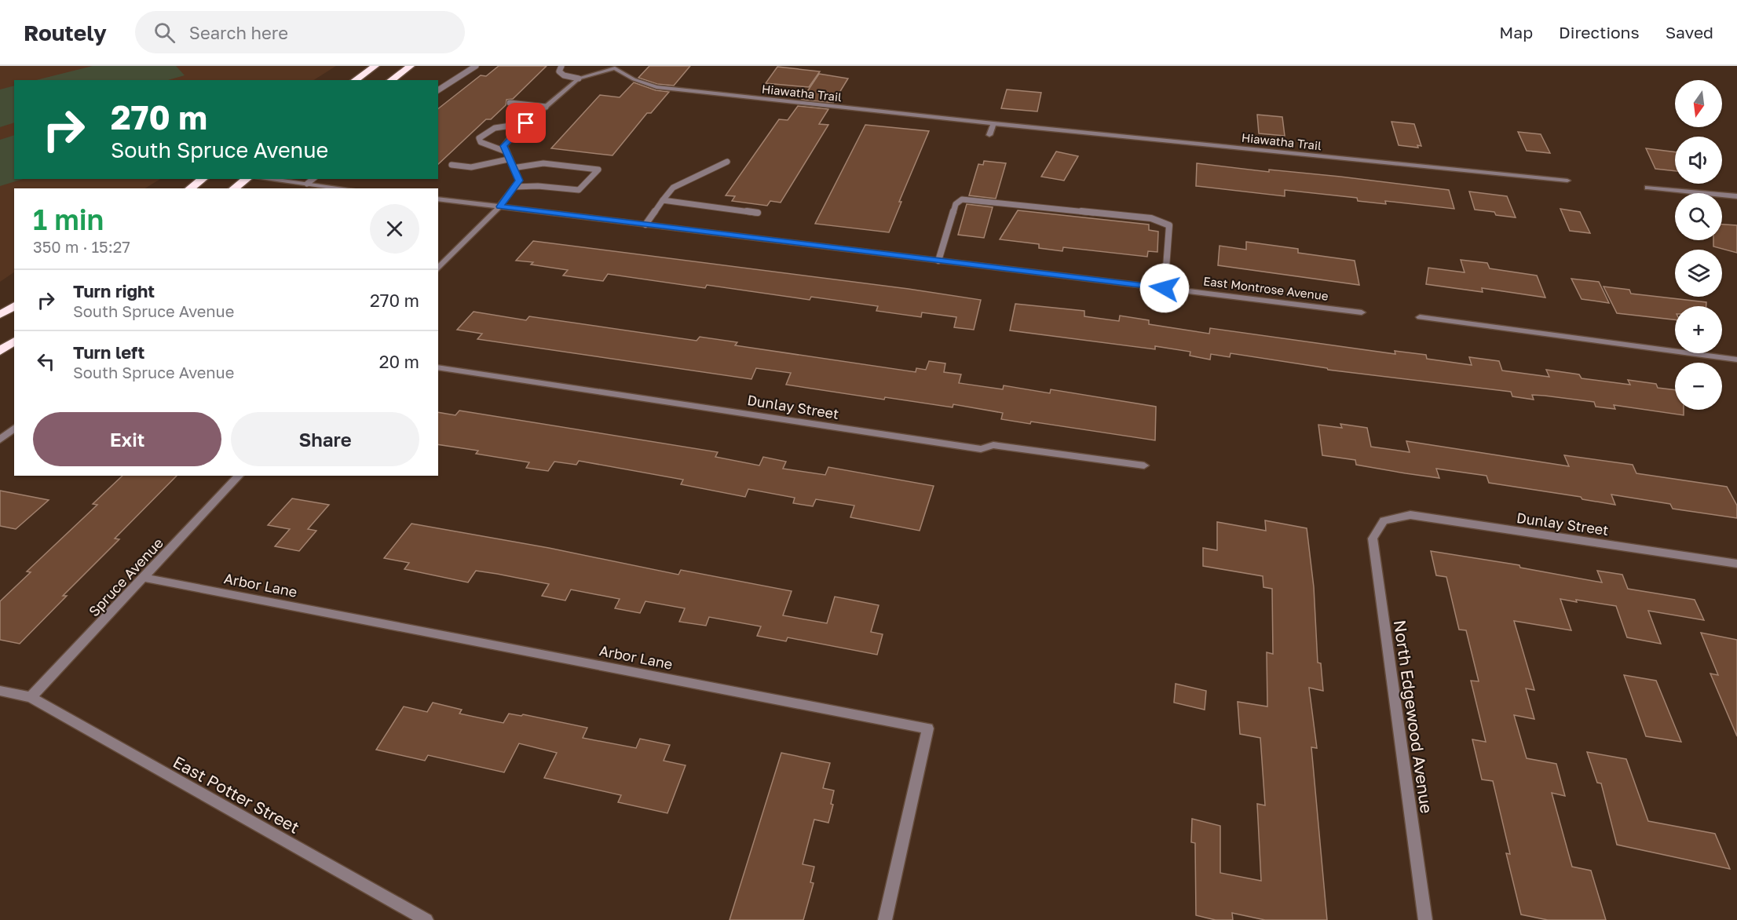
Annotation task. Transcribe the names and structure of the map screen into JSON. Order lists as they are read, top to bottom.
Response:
{
  "streets": {
    "street": [
      "Hiawatha Trail",
      "East Montrose Avenue",
      "Dunlay Street",
      "Spruce Avenue",
      "Arbor Lane",
      "North Edgewood Avenue",
      "East Potter Street"
    ]
  },
  "crossings": [
    ["Dunlay Street", "North Edgewood Avenue"],
    ["Spruce Avenue", "Arbor Lane"],
    ["Spruce Avenue", "East Potter Street"]
  ],
  "north": "bottom",
  "page": {
    "header": "Routely",
    "search": "Search here",
    "nav": ["Map", "Directions", "Saved"],
    "map_buttons": ["+", "−"],
    "turn": ["270 m", "South Spruce Avenue"],
    "heading": ["1 min", "350 m · 15:27"],
    "list": [
      {
        "name": "Turn right",
        "note": "South Spruce Avenue",
        "value": "270 m"
      },
      {
        "name": "Turn left",
        "note": "South Spruce Avenue",
        "value": "20 m"
      }
    ],
    "buttons": ["Exit", "Share"]
  }
}
